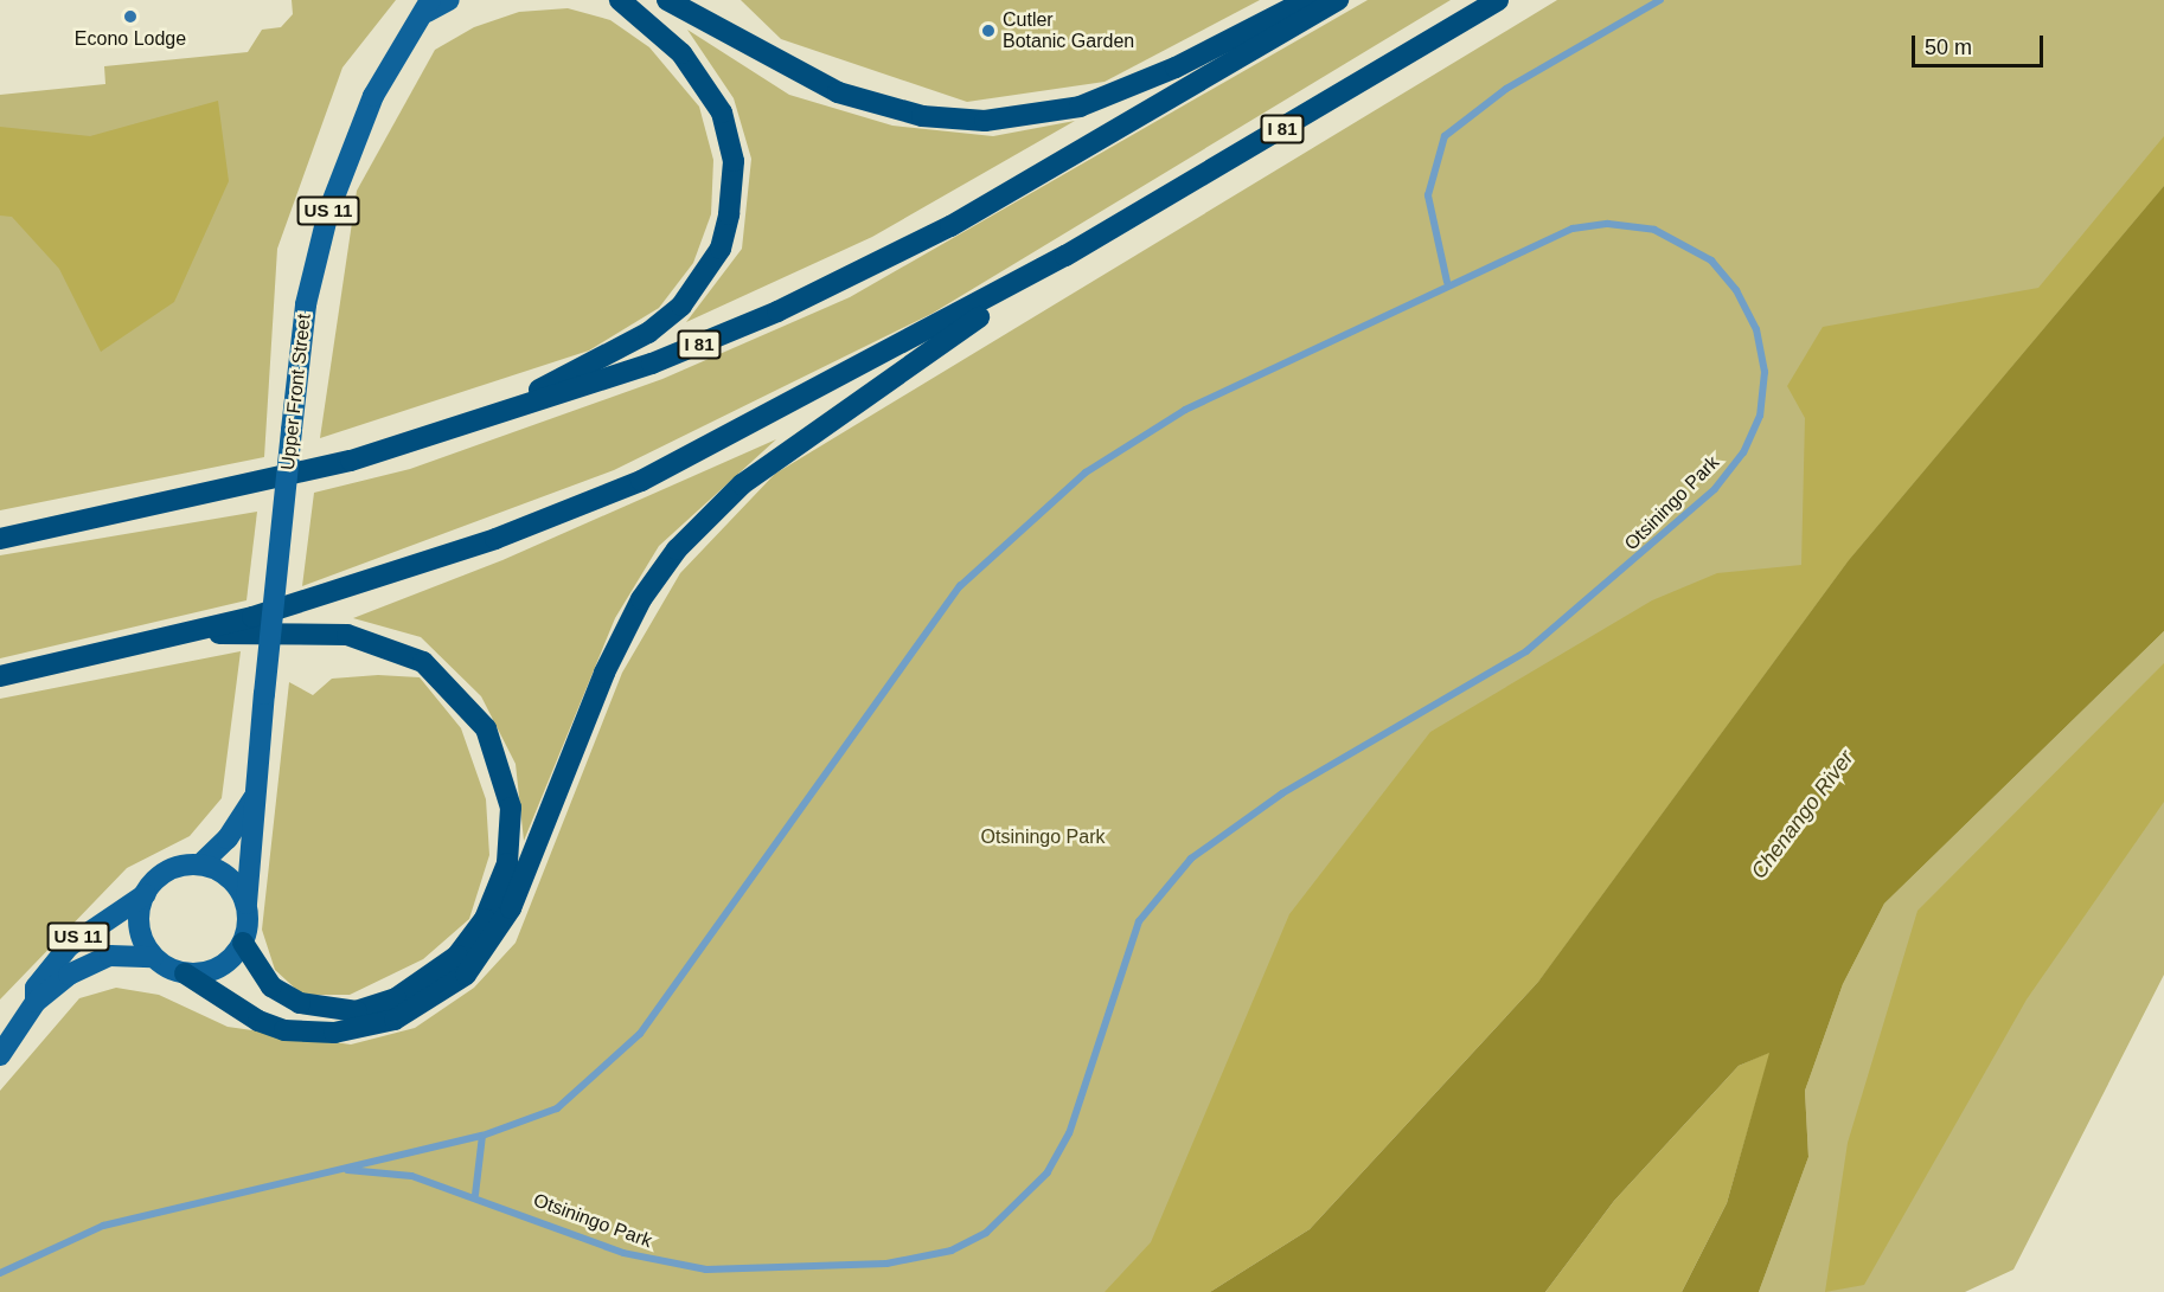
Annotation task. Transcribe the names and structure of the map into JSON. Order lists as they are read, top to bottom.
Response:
{
  "streets": {
    "highway": ["I 81"],
    "main road": ["US 11", "Upper Front Street"],
    "lane": ["Otsiningo Park"]
  },
  "water": ["Chenango River"],
  "parks": ["Otsiningo Park"],
  "places": ["Econo Lodge", "Cutler Botanic Garden"],
  "scale_bar": "50 m"
}
